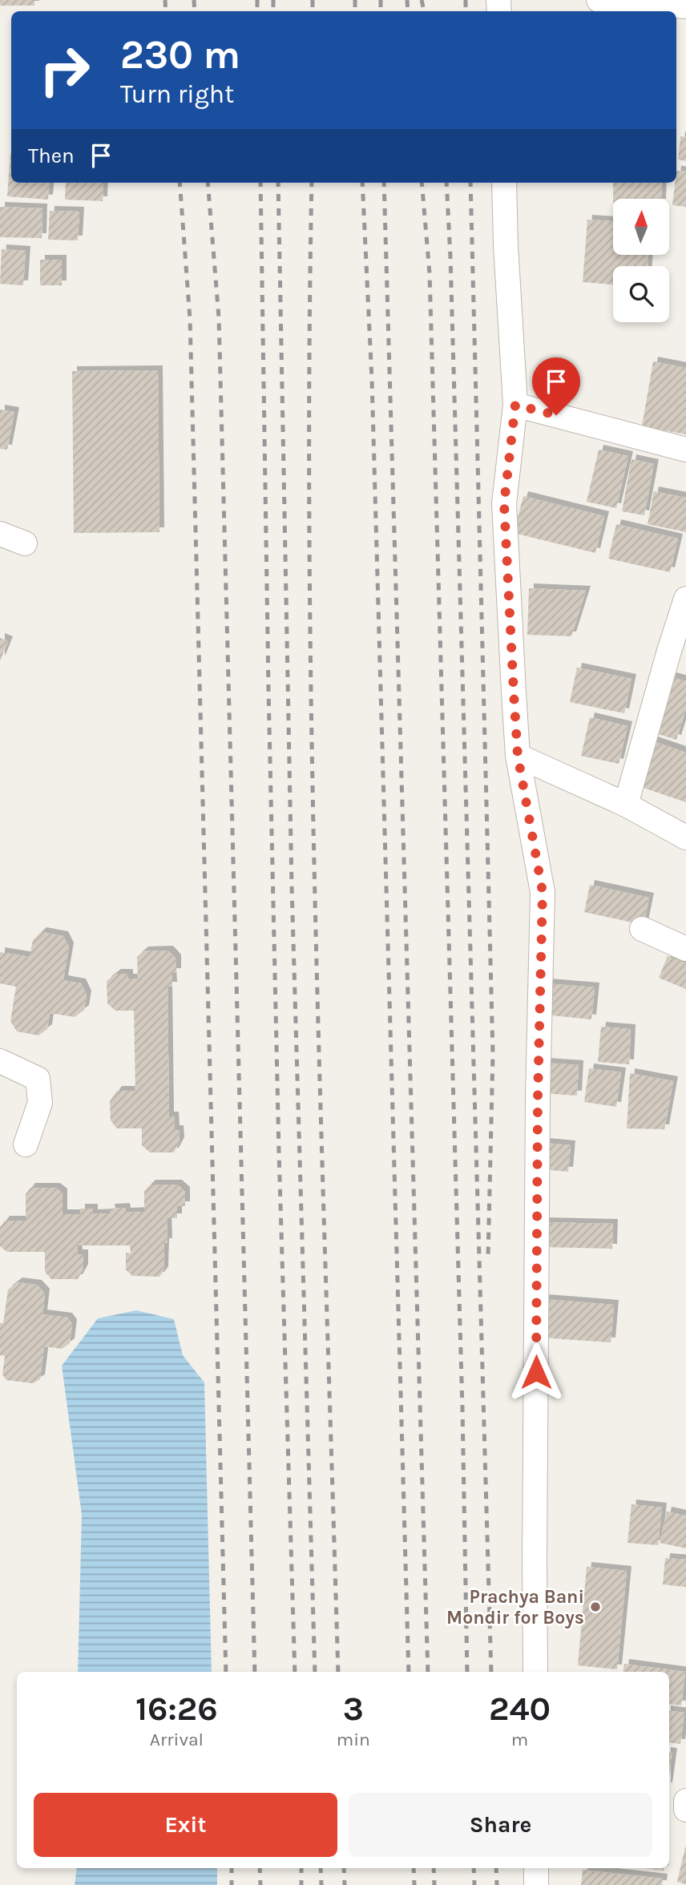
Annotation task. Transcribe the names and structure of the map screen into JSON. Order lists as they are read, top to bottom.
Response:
{
  "places": ["Prachya Bani Mondir for Boys"],
  "north": "top",
  "page": {
    "turn": ["230 m", "Turn right"],
    "then": "Then",
    "eta": [
      "16:26",
      "Arrival",
      "3",
      "min",
      "240",
      "m"
    ],
    "buttons": ["Exit", "Share"]
  }
}
